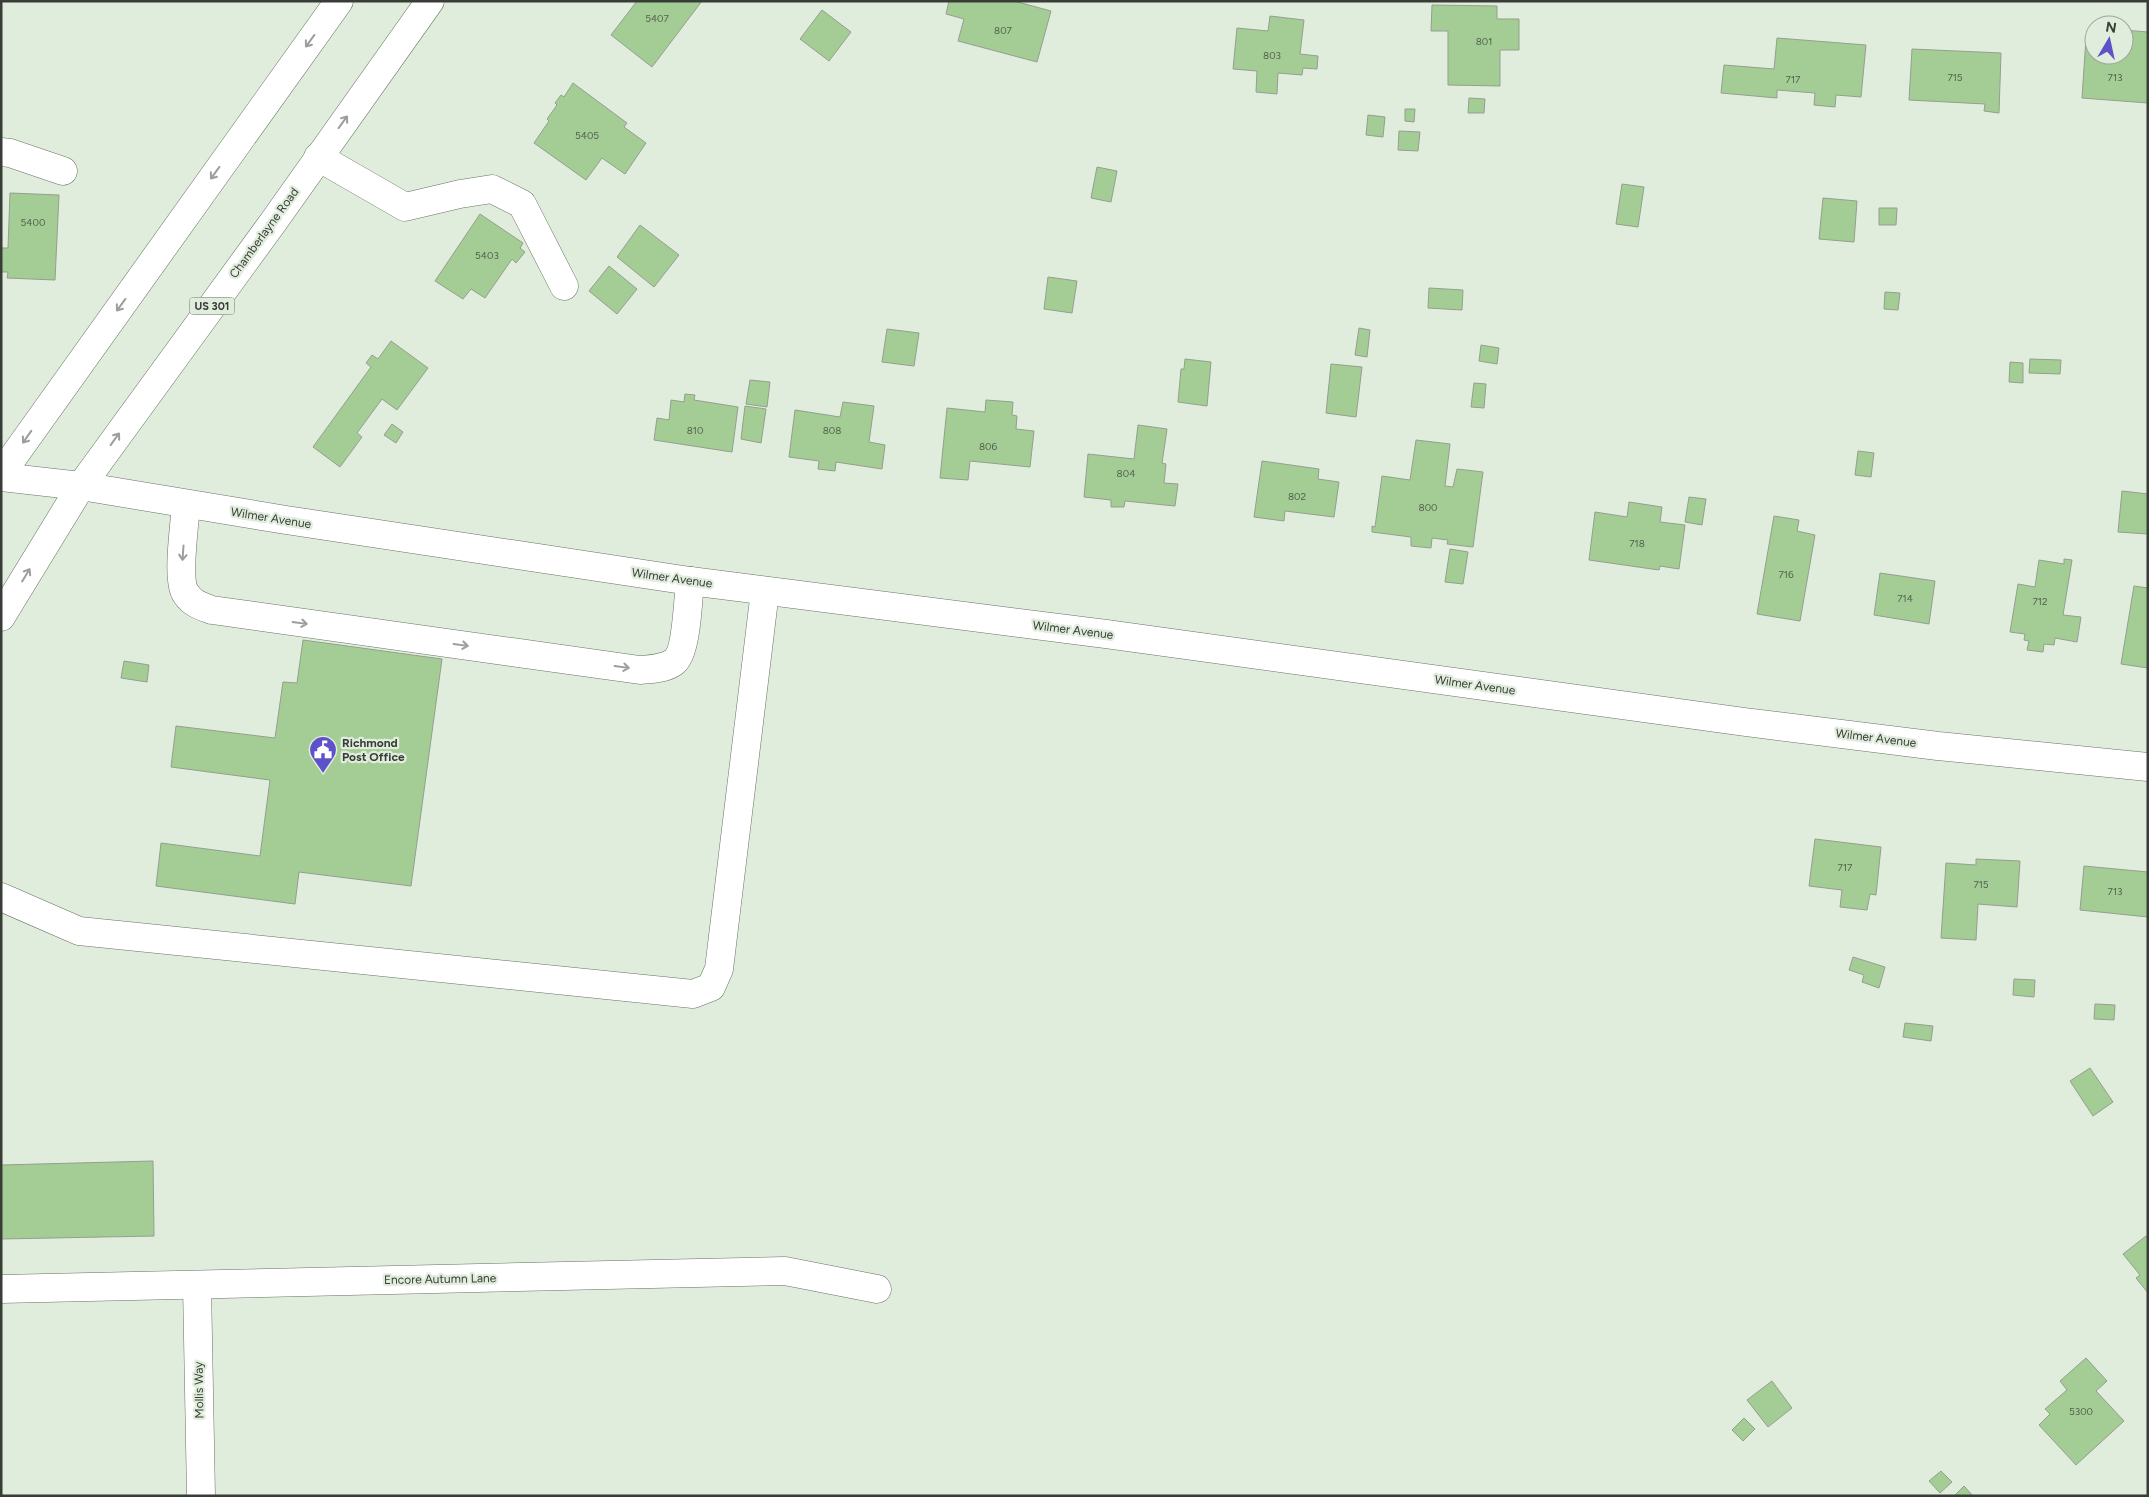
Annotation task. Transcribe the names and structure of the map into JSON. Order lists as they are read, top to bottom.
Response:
{
  "streets": {
    "street": [
      "Chamberlayne Road",
      "US 301",
      "Wilmer Avenue",
      "Encore Autumn Lane",
      "Mollis Way"
    ]
  },
  "crossings": [
    ["Chamberlayne Road", "Wilmer Avenue"],
    ["Encore Autumn Lane", "Mollis Way"]
  ],
  "places": {
    "public building": ["Richmond Post Office"]
  },
  "house_numbers": [
    "5407",
    "807",
    "801",
    "803",
    "715",
    "713",
    "717",
    "5405",
    "5400",
    "5403",
    "810",
    "808",
    "806",
    "804",
    "802",
    "800",
    "718",
    "716",
    "714",
    "712",
    "717",
    "715",
    "713",
    "5300"
  ],
  "north": "top"
}
